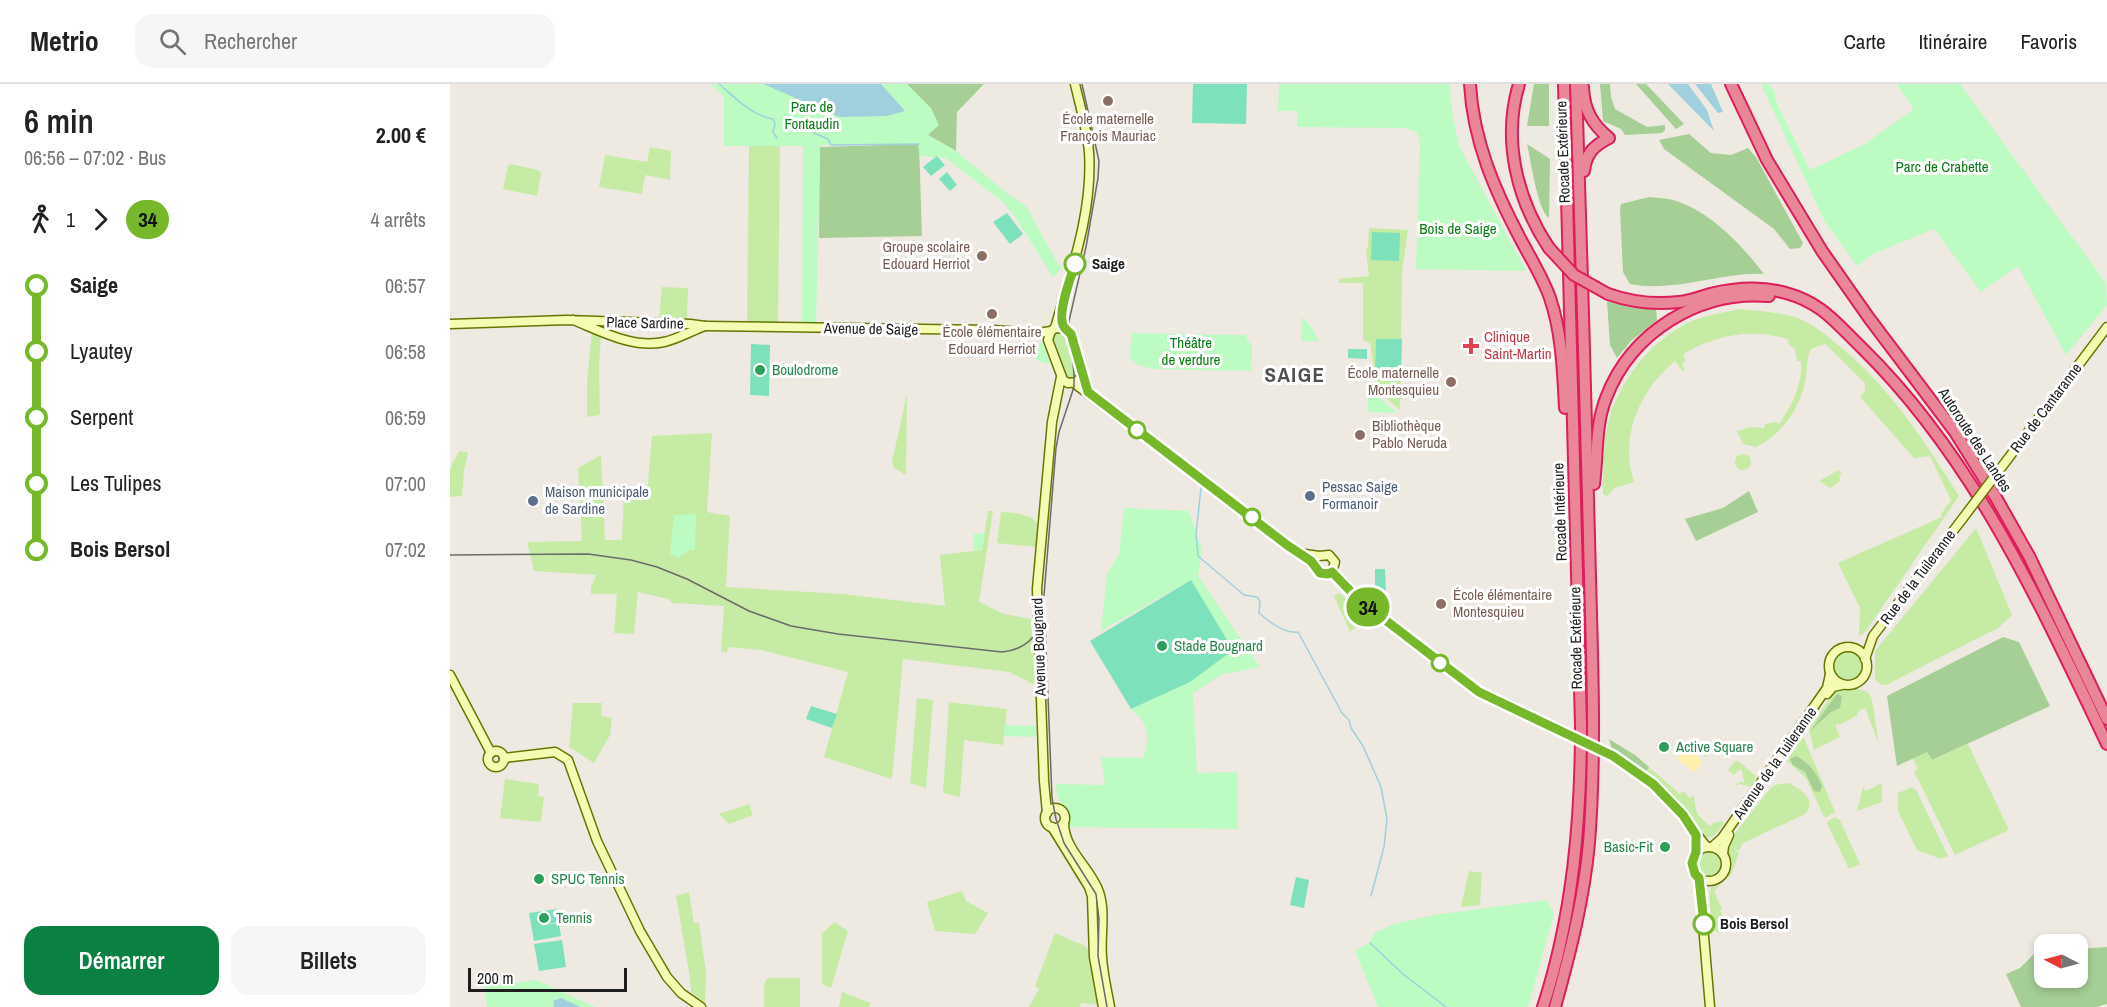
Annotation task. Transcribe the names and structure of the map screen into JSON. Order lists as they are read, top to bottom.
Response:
{
  "streets": {
    "highway": ["Rocade Extérieure", "Autoroute des Landes", "Rocade Intérieure"],
    "street": [
      "Place Sardine",
      "Avenue de Saige",
      "Rue de Cantaranne",
      "Rue de la Tuileranne",
      "Avenue Bougnard",
      "Avenue de la Tuileranne"
    ]
  },
  "crossings": [
    ["Place Sardine", "Avenue de Saige"],
    ["Rue de Cantaranne", "Rue de la Tuileranne"],
    ["Rue de la Tuileranne", "Avenue de la Tuileranne"]
  ],
  "districts": ["SAIGE"],
  "parks": [
    "Parc de Fontaudin",
    "Parc de Crabette",
    "Bois de Saige",
    "Théâtre de verdure"
  ],
  "places": {
    "other": [
      "École maternelle François Mauriac",
      "Groupe scolaire Edouard Herriot",
      "Saige",
      "École élémentaire Edouard Herriot",
      "Boulodrome",
      "École maternelle Montesquieu",
      "Bibliothèque Pablo Neruda",
      "Pessac Saige Formanoir",
      "Maison municipale de Sardine",
      "École élémentaire Montesquieu",
      "Stade Bougnard",
      "Active Square",
      "Basic-Fit",
      "SPUC Tennis",
      "Tennis",
      "Bois Bersol"
    ],
    "health": ["Clinique Saint-Martin"]
  },
  "lines": ["bus line 34"],
  "scale_bar": "200 m",
  "north": "left",
  "page": {
    "header": "Metrio",
    "search": "Rechercher",
    "nav": ["Carte", "Itinéraire", "Favoris"],
    "heading": ["6 min", "06:56 – 07:02 · Bus", "2.00 €"],
    "on_map": "34",
    "legs": ["1", "34", "4 arrêts"],
    "list": [
      {
        "name": "Saige",
        "value": "06:57"
      },
      {
        "name": "Lyautey",
        "value": "06:58"
      },
      {
        "name": "Serpent",
        "value": "06:59"
      },
      {
        "name": "Les Tulipes",
        "value": "07:00"
      },
      {
        "name": "Bois Bersol",
        "value": "07:02"
      }
    ],
    "buttons": ["Démarrer", "Billets"],
    "scale": "200 m"
  }
}
